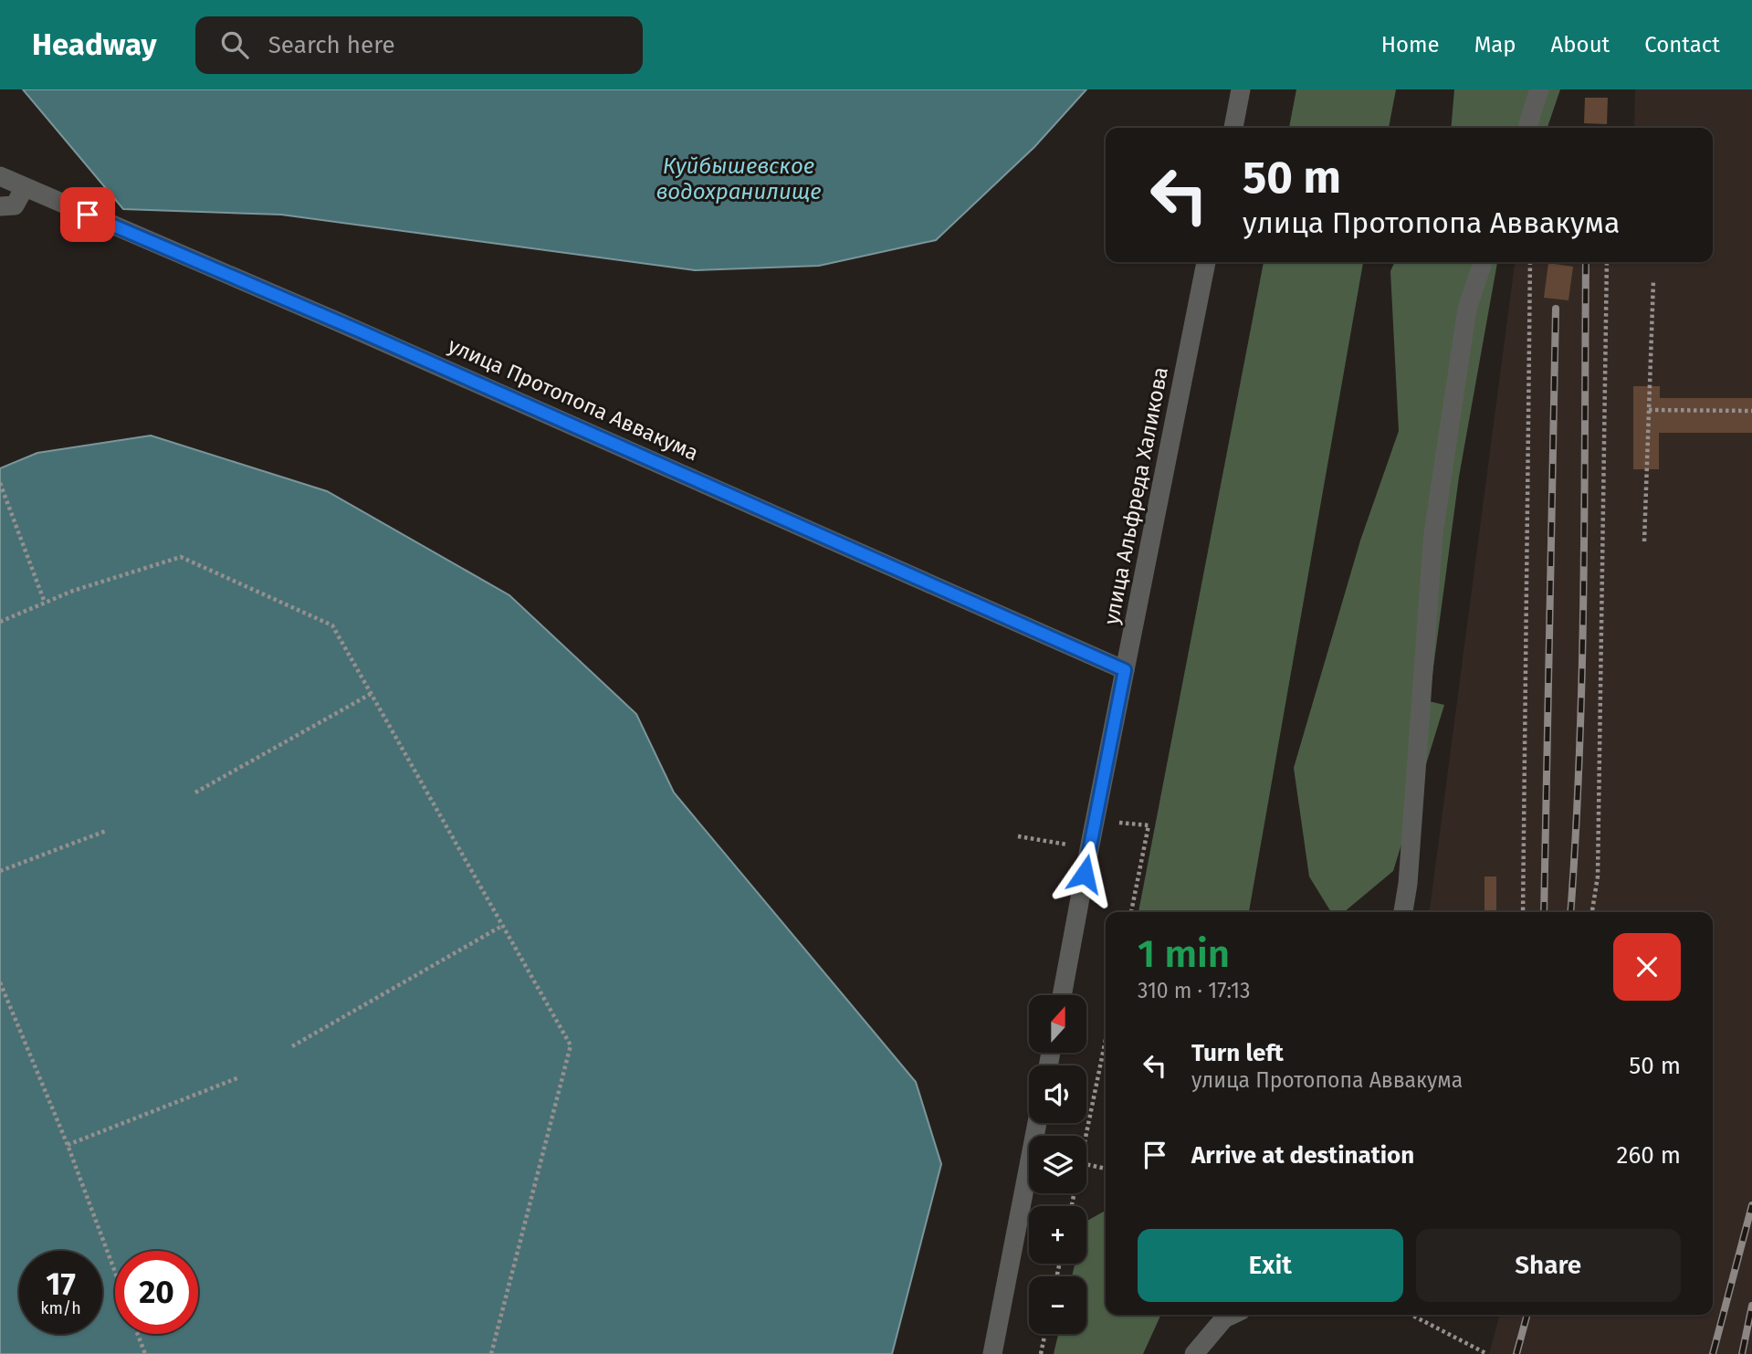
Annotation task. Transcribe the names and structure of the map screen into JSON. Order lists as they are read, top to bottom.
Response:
{
  "streets": {
    "lane": ["улица Протопопа Аввакума", "улица Альфреда Халикова"]
  },
  "crossings": [
    ["улица Протопопа Аввакума", "улица Альфреда Халикова"]
  ],
  "water": ["Куйбышевское водохранилище"],
  "north": "top",
  "page": {
    "header": "Headway",
    "search": "Search here",
    "nav": [
      "Home",
      "Map",
      "About",
      "Contact"
    ],
    "turn": ["50 m", "улица Протопопа Аввакума"],
    "heading": ["1 min", "310 m · 17:13"],
    "map_buttons": ["+", "−"],
    "list": [
      {
        "name": "Turn left",
        "note": "улица Протопопа Аввакума",
        "value": "50 m"
      },
      {
        "name": "Arrive at destination",
        "value": "260 m"
      }
    ],
    "buttons": ["Exit", "Share"],
    "speed": "17 km/h",
    "limit": "20"
  }
}
